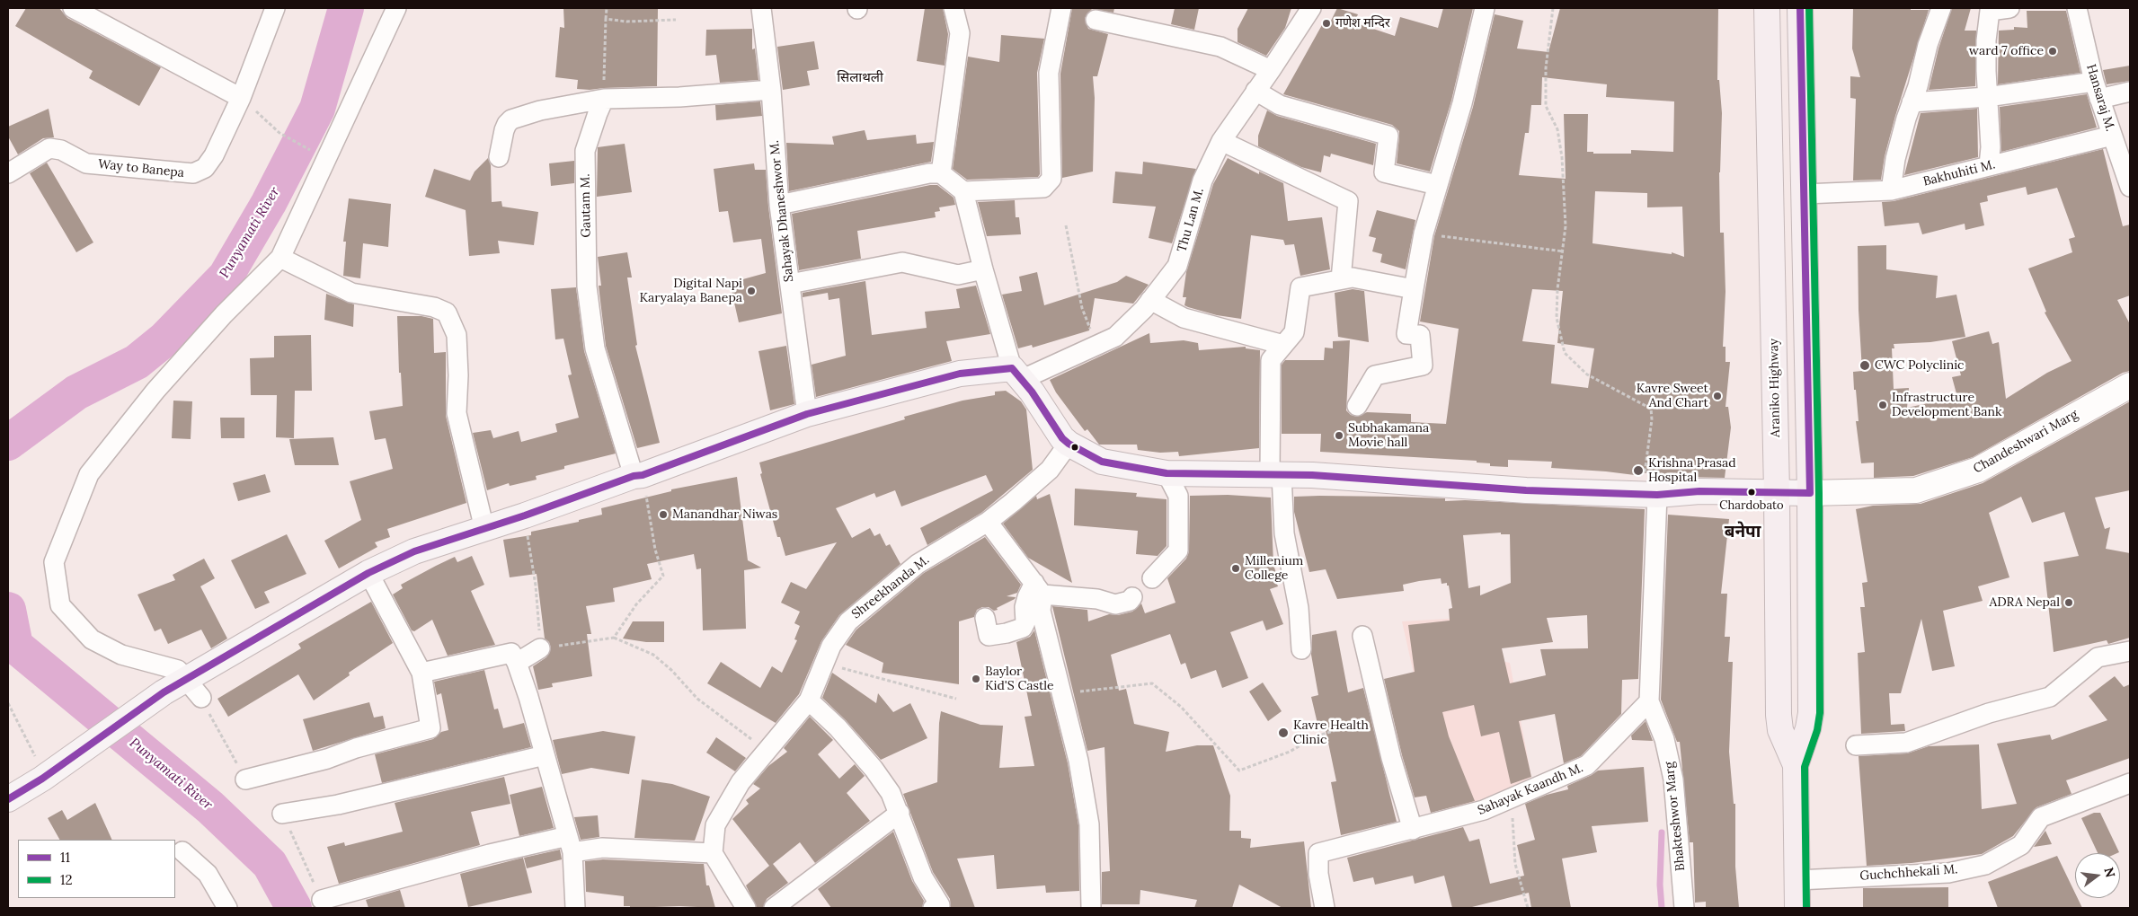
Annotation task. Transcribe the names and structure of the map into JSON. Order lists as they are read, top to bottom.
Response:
{
  "streets": {
    "highway": ["Araniko Highway"],
    "street": [
      "Hansaraj M.",
      "Way to Banepa",
      "Bakhuhiti M.",
      "Gautam M.",
      "Sahayak Dhaneshwor M.",
      "Thu Lan M.",
      "Chandeshwari Marg",
      "Shreekhanda M.",
      "Sahayak Kaandh M.",
      "Bhakteshwor Marg",
      "Guchchhekali M."
    ]
  },
  "crossings": [
    ["Hansaraj M.", "Bakhuhiti M."],
    ["Bakhuhiti M.", "Araniko Highway"],
    ["Araniko Highway", "Chandeshwari Marg"],
    ["Araniko Highway", "Guchchhekali M."],
    ["Sahayak Kaandh M.", "Bhakteshwor Marg"]
  ],
  "districts": ["सिलाथली", "बनेपा"],
  "water": ["Punyamati River"],
  "places": [
    "गणेश मन्दिर",
    "ward 7 office",
    "Digital Napi Karyalaya Banepa",
    "CWC Polyclinic",
    "Kavre Sweet And Chart",
    "Infrastructure Development Bank",
    "Subhakamana Movie hall",
    "Krishna Prasad Hospital",
    "Chardobato",
    "Manandhar Niwas",
    "Millenium College",
    "ADRA Nepal",
    "Baylor Kid'S Castle",
    "Kavre Health Clinic"
  ],
  "lines": ["transit line 11", "transit line 12"],
  "legend": ["11", "12"],
  "north": "right"
}
